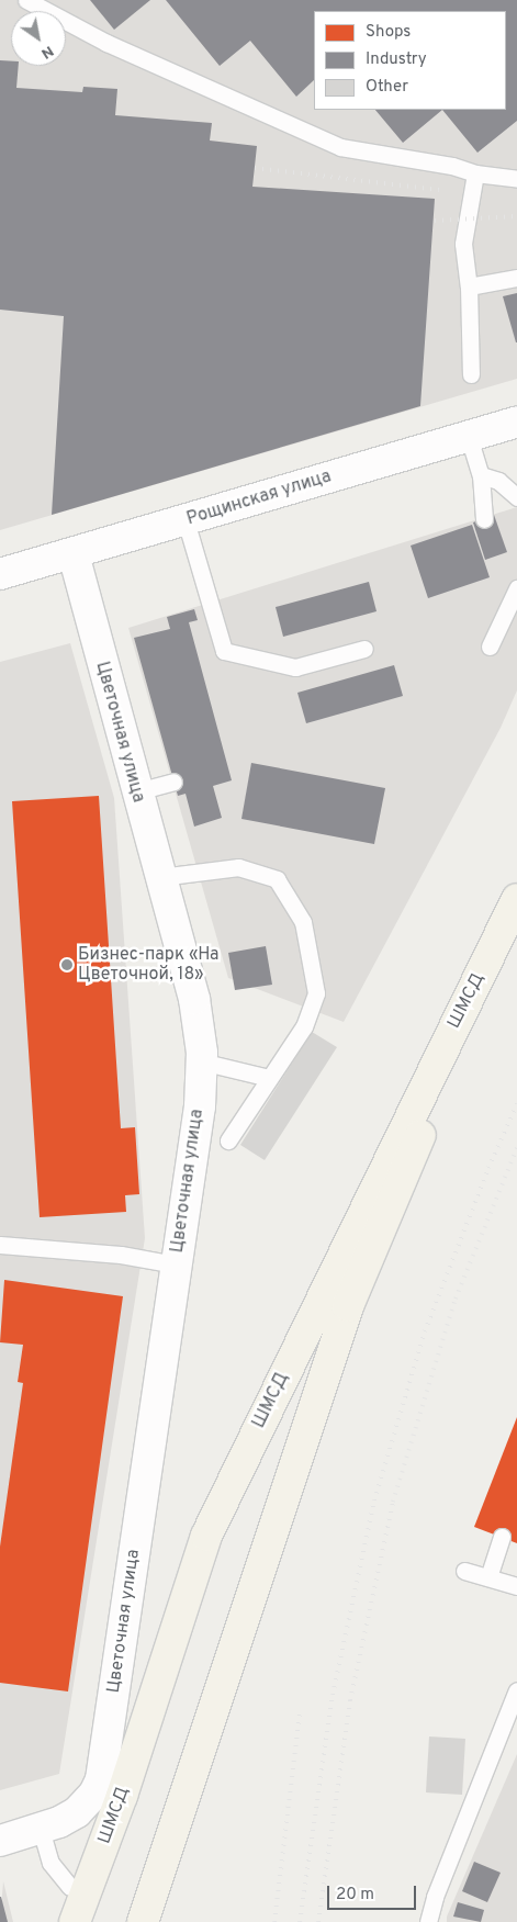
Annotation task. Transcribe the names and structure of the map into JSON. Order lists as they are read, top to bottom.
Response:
{
  "streets": {
    "main road": ["ШМСД"],
    "street": ["Рощинская улица", "Цветочная улица"]
  },
  "crossings": [
    ["Рощинская улица", "Цветочная улица"]
  ],
  "places": ["Бизнес-парк «На Цветочной, 18»"],
  "legend": ["Shops", "Industry", "Other"],
  "scale_bar": "20 m",
  "north": "bottom right"
}
